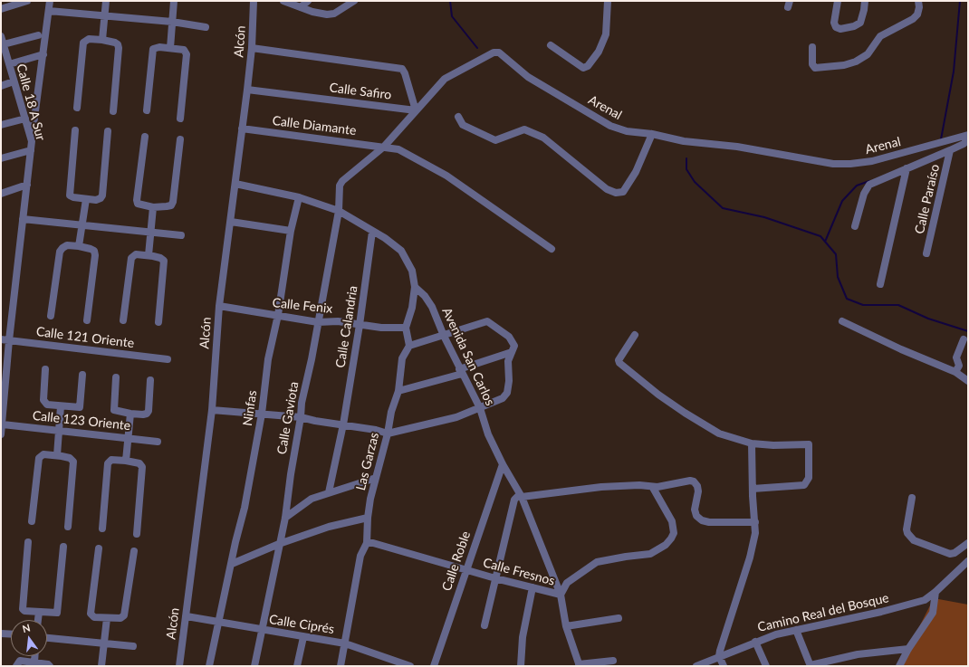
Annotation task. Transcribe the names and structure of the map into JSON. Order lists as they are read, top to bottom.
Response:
{
  "streets": {
    "street": [
      "Alcón",
      "Calle Safiro",
      "Calle 18 A Sur",
      "Arenal",
      "Calle Diamante",
      "Calle Paraíso",
      "Calle Fenix",
      "Calle Calandria",
      "Calle 121 Oriente",
      "Avenida San Carlos",
      "Ninfas",
      "Calle Gaviota",
      "Calle 123 Oriente",
      "Las Garzas",
      "Calle Roble",
      "Calle Fresnos",
      "Camino Real del Bosque",
      "Calle Ciprés"
    ]
  },
  "crossings": [
    ["Alcón", "Calle Safiro"],
    ["Alcón", "Calle Diamante"],
    ["Alcón", "Calle Fenix"],
    ["Alcón", "Calle Ciprés"],
    ["Calle Safiro", "Arenal"],
    ["Calle 18 A Sur", "Calle 121 Oriente"],
    ["Calle 18 A Sur", "Calle 123 Oriente"],
    ["Arenal", "Calle Diamante"],
    ["Arenal", "Calle Gaviota"],
    ["Calle Fenix", "Calle Calandria"],
    ["Calle Fenix", "Ninfas"],
    ["Calle Fenix", "Calle Gaviota"],
    ["Avenida San Carlos", "Calle Roble"],
    ["Avenida San Carlos", "Calle Fresnos"],
    ["Ninfas", "Calle Ciprés"],
    ["Calle Gaviota", "Calle Ciprés"],
    ["Las Garzas", "Calle Fresnos"],
    ["Las Garzas", "Calle Ciprés"],
    ["Calle Roble", "Calle Fresnos"]
  ],
  "north": "top"
}
